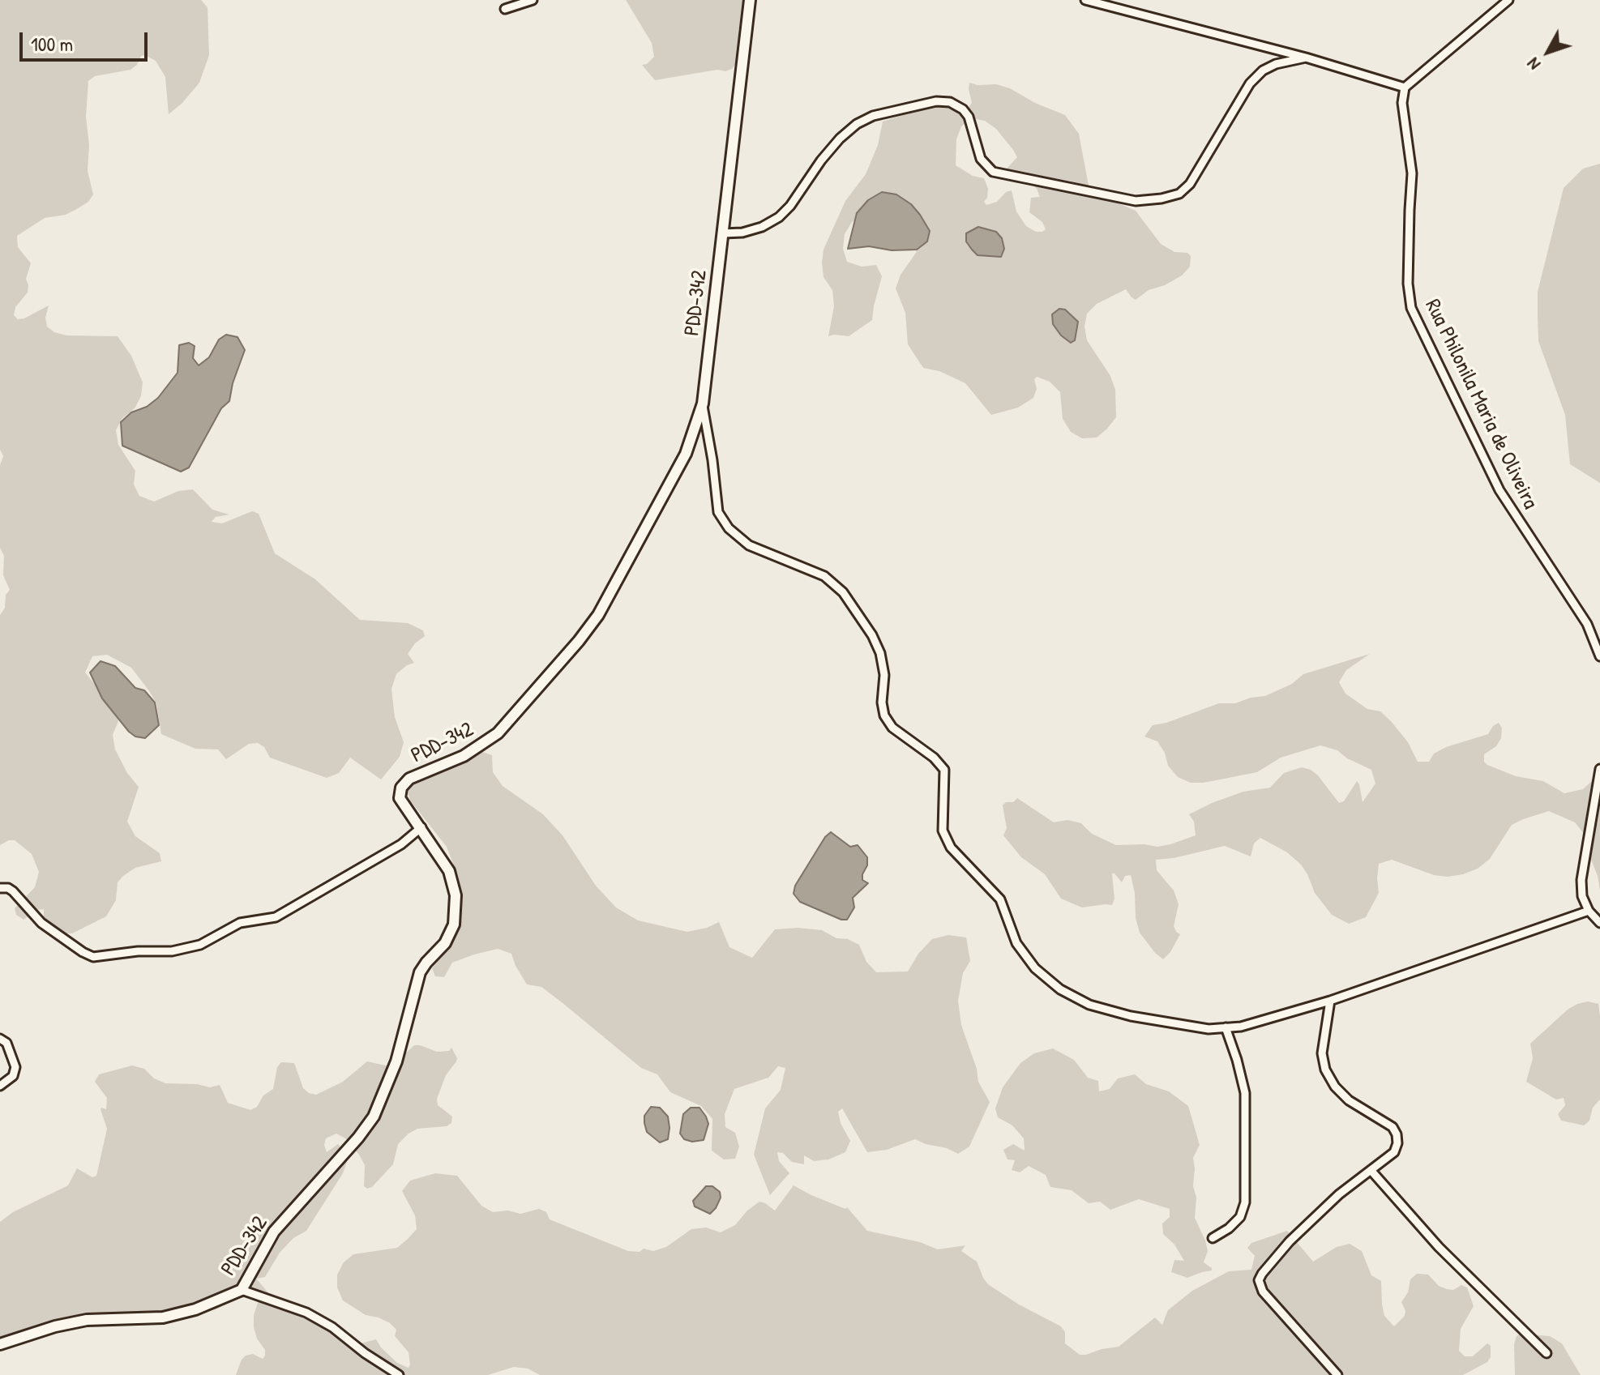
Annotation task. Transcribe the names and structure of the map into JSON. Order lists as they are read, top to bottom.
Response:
{
  "streets": {
    "street": ["PDD-342", "Rua Philonila Maria de Oliveira"]
  },
  "scale_bar": "100 m",
  "north": "bottom left"
}
